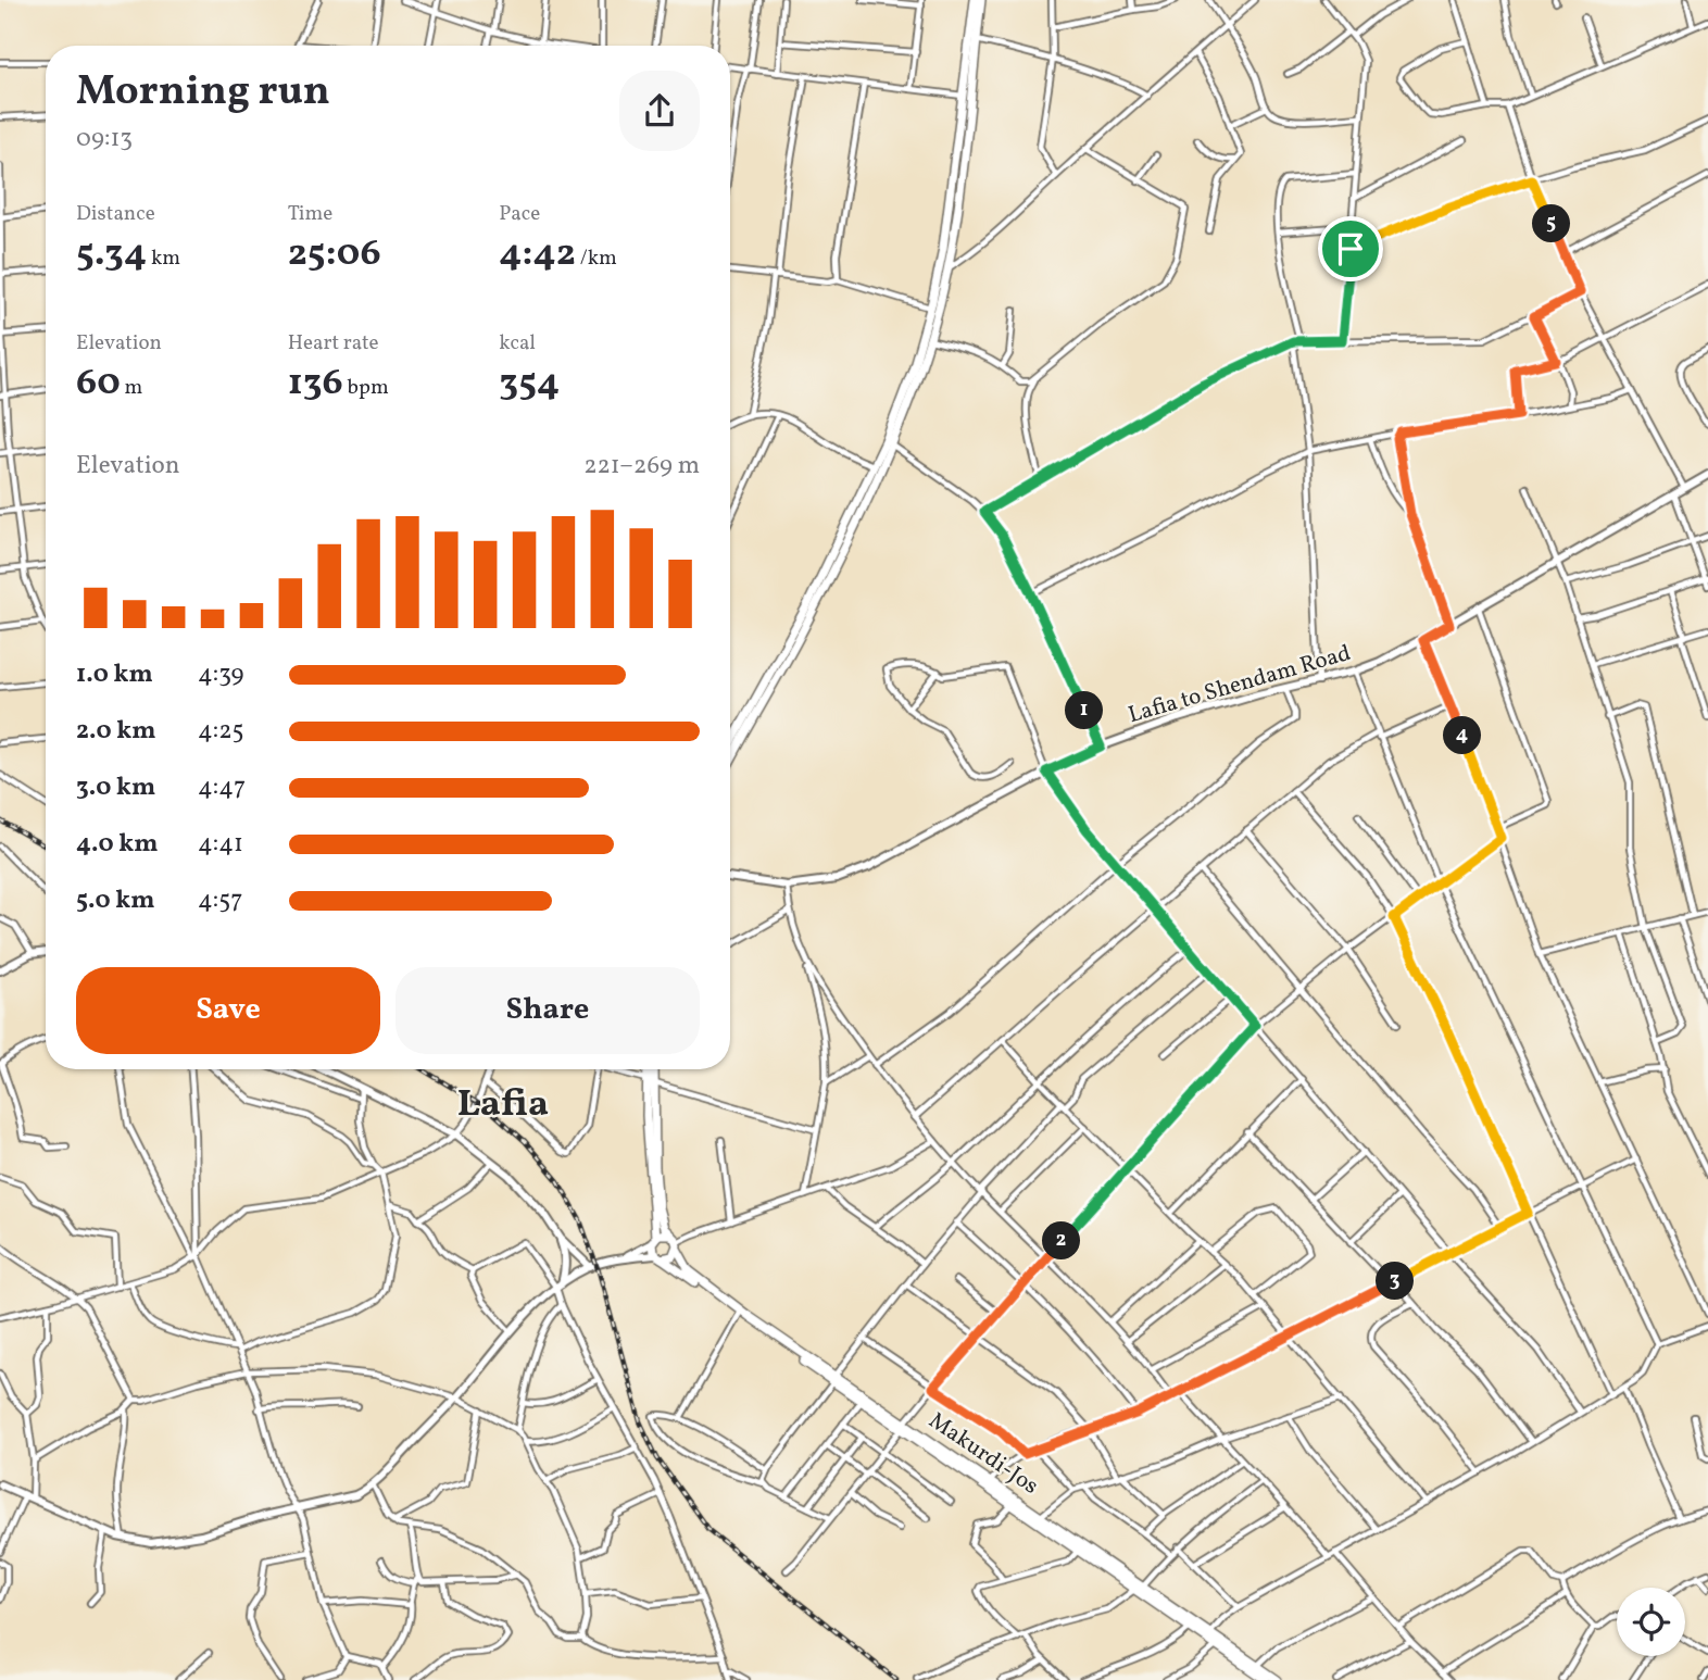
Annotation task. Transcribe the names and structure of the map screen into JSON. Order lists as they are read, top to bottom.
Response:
{
  "streets": {
    "highway": ["Makurdi-Jos"],
    "main road": ["Lafia to Shendam Road"]
  },
  "districts": ["Lafia"],
  "page": {
    "heading": ["Morning run", "09:13"],
    "stats": [
      ["Distance", "5.34 km"],
      ["Time", "25:06"],
      ["Pace", "4:42 /km"],
      ["Elevation", "60 m"],
      ["Heart rate", "136 bpm"],
      ["kcal", "354"]
    ],
    "pins": [
      "5",
      "1",
      "4",
      "2",
      "3"
    ],
    "chart": ["Elevation", "221–269 m"],
    "list": [
      {
        "name": "1.0 km",
        "note": "4:39"
      },
      {
        "name": "2.0 km",
        "note": "4:25"
      },
      {
        "name": "3.0 km",
        "note": "4:47"
      },
      {
        "name": "4.0 km",
        "note": "4:41"
      },
      {
        "name": "5.0 km",
        "note": "4:57"
      }
    ],
    "buttons": ["Save", "Share"]
  }
}
